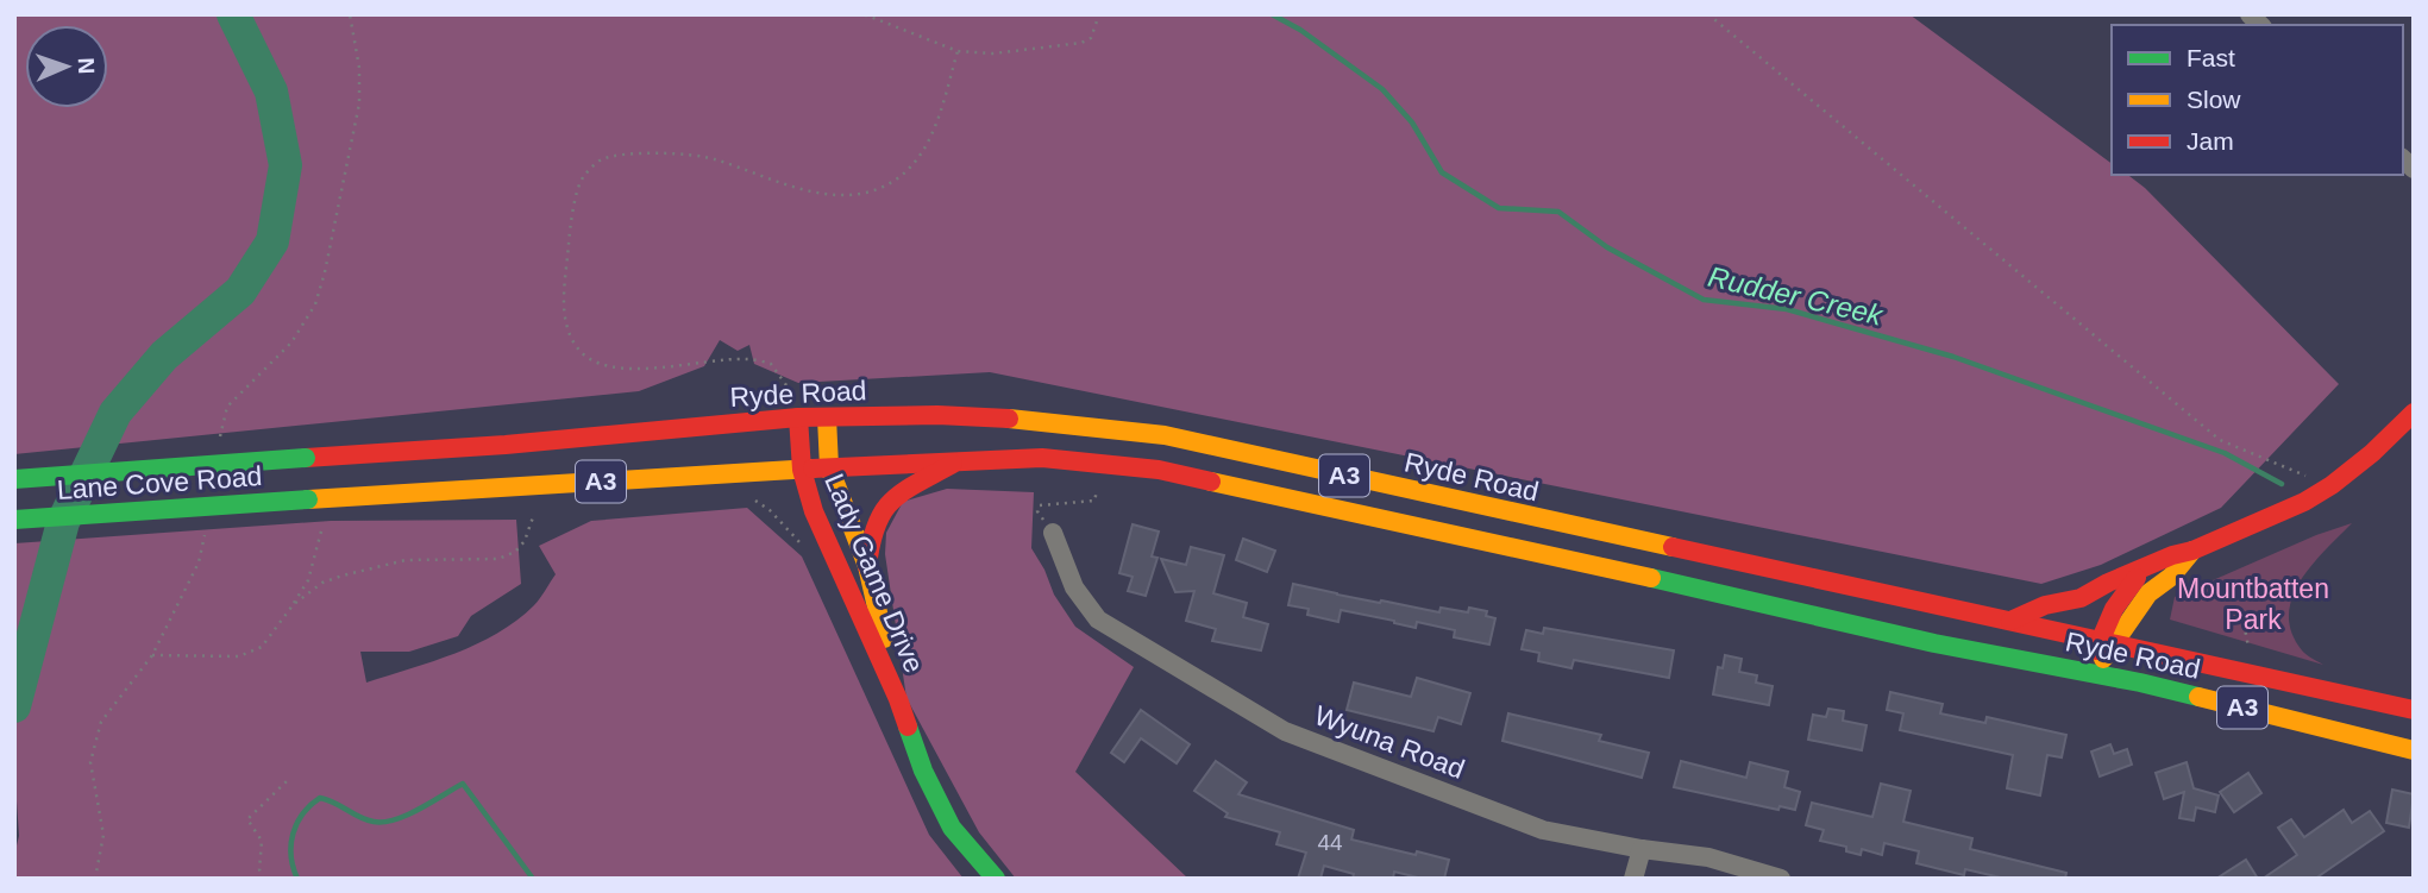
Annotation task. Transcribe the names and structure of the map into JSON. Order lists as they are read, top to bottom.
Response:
{
  "streets": {
    "main road": [
      "Ryde Road",
      "A3",
      "Lane Cove Road",
      "Lady Game Drive"
    ],
    "street": ["Wyuna Road"]
  },
  "crossings": [
    ["Ryde Road", "Lane Cove Road"],
    ["Ryde Road", "Lady Game Drive"]
  ],
  "water": ["Rudder Creek"],
  "parks": ["Mountbatten Park"],
  "house_numbers": ["44"],
  "legend": ["Fast", "Slow", "Jam"],
  "north": "right"
}
